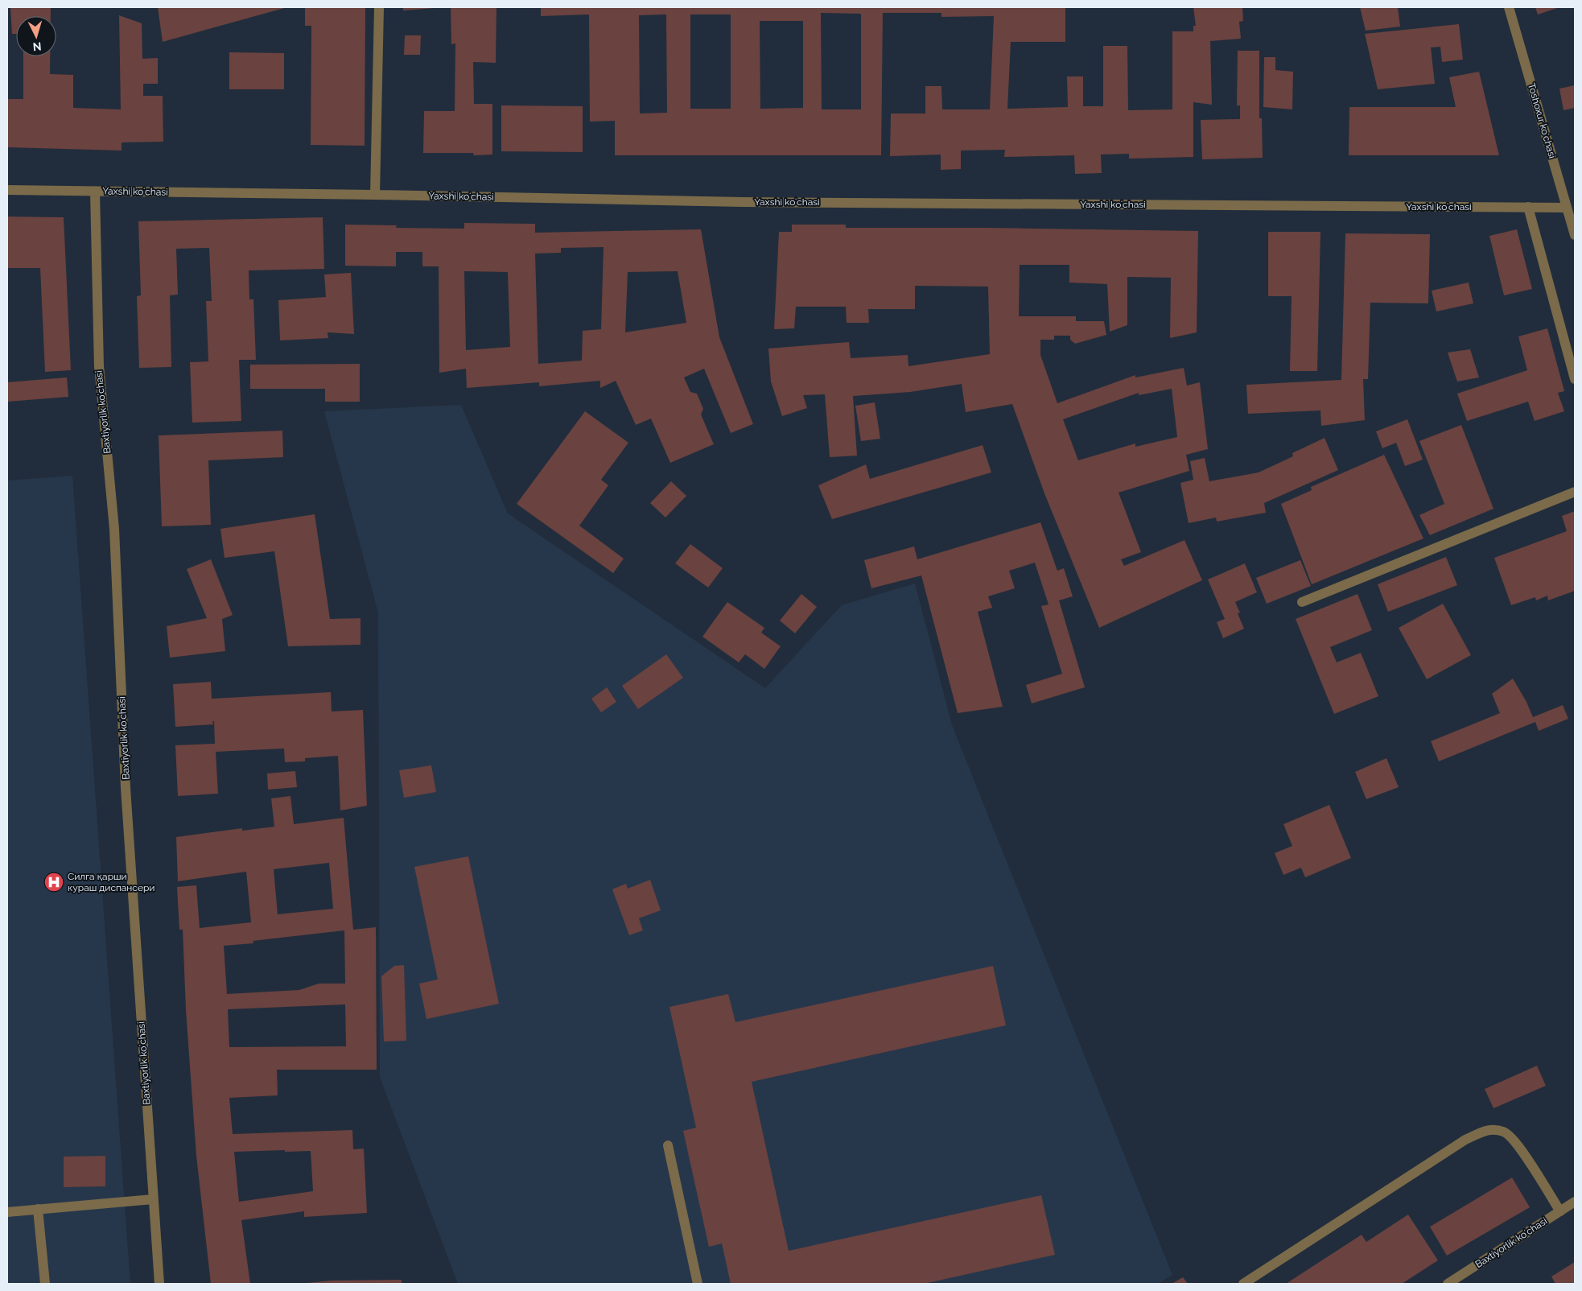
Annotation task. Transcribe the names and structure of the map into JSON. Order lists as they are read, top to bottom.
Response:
{
  "streets": {
    "street": ["Toshoxur koʻchasi", "Yaxshi koʻchasi", "Baxtiyorlik koʻchasi"]
  },
  "crossings": [
    ["Toshoxur koʻchasi", "Yaxshi koʻchasi"],
    ["Yaxshi koʻchasi", "Baxtiyorlik koʻchasi"]
  ],
  "places": {
    "hospital": ["Силга қарши кураш диспансери"]
  },
  "north": "bottom"
}
